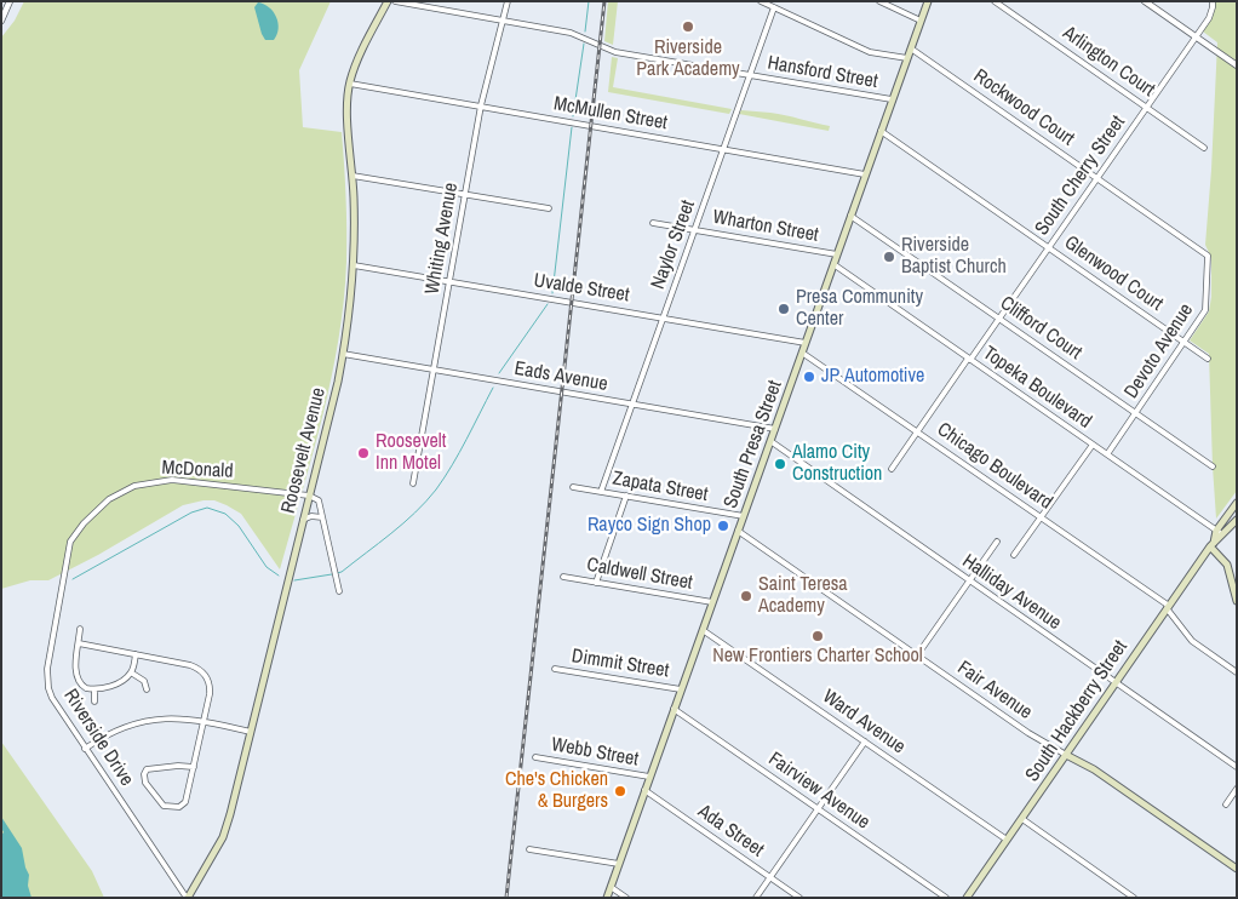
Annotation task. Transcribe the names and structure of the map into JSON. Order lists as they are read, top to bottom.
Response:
{
  "streets": {
    "main road": [
      "South Presa Street",
      "Roosevelt Avenue",
      "Fair Avenue",
      "South Hackberry Street"
    ],
    "street": [
      "Arlington Court",
      "Hansford Street",
      "Rockwood Court",
      "McMullen Street",
      "South Cherry Street",
      "Wharton Street",
      "Whiting Avenue",
      "Naylor Street",
      "Glenwood Court",
      "Uvalde Street",
      "Clifford Court",
      "Devoto Avenue",
      "Eads Avenue",
      "Topeka Boulevard",
      "Chicago Boulevard",
      "McDonald",
      "Zapata Street",
      "Caldwell Street",
      "Halliday Avenue",
      "Dimmit Street",
      "Ward Avenue",
      "Riverside Drive",
      "Webb Street",
      "Fairview Avenue",
      "Ada Street"
    ]
  },
  "crossings": [
    ["Arlington Court", "South Cherry Street"],
    ["Hansford Street", "Whiting Avenue"],
    ["Hansford Street", "Naylor Street"],
    ["Hansford Street", "South Presa Street"],
    ["Rockwood Court", "South Cherry Street"],
    ["Rockwood Court", "Devoto Avenue"],
    ["Rockwood Court", "South Presa Street"],
    ["McMullen Street", "Whiting Avenue"],
    ["McMullen Street", "Naylor Street"],
    ["McMullen Street", "South Presa Street"],
    ["McMullen Street", "Roosevelt Avenue"],
    ["South Cherry Street", "Glenwood Court"],
    ["South Cherry Street", "Clifford Court"],
    ["South Cherry Street", "Topeka Boulevard"],
    ["South Cherry Street", "Chicago Boulevard"],
    ["Wharton Street", "Naylor Street"],
    ["Wharton Street", "South Presa Street"],
    ["Whiting Avenue", "Uvalde Street"],
    ["Whiting Avenue", "Eads Avenue"],
    ["Naylor Street", "Uvalde Street"],
    ["Naylor Street", "Eads Avenue"],
    ["Naylor Street", "Zapata Street"],
    ["Glenwood Court", "Devoto Avenue"],
    ["Glenwood Court", "South Presa Street"],
    ["Uvalde Street", "South Presa Street"],
    ["Uvalde Street", "Roosevelt Avenue"],
    ["Clifford Court", "Devoto Avenue"],
    ["Clifford Court", "South Presa Street"],
    ["Devoto Avenue", "Topeka Boulevard"],
    ["Eads Avenue", "South Presa Street"],
    ["Eads Avenue", "Roosevelt Avenue"],
    ["Topeka Boulevard", "South Presa Street"],
    ["Topeka Boulevard", "South Hackberry Street"],
    ["South Presa Street", "Chicago Boulevard"],
    ["South Presa Street", "Zapata Street"],
    ["South Presa Street", "Caldwell Street"],
    ["South Presa Street", "Halliday Avenue"],
    ["South Presa Street", "Dimmit Street"],
    ["South Presa Street", "Fair Avenue"],
    ["South Presa Street", "Ward Avenue"],
    ["South Presa Street", "Webb Street"],
    ["South Presa Street", "Fairview Avenue"],
    ["South Presa Street", "Ada Street"],
    ["Roosevelt Avenue", "McDonald"],
    ["Roosevelt Avenue", "Riverside Drive"],
    ["Chicago Boulevard", "South Hackberry Street"],
    ["McDonald", "Riverside Drive"],
    ["Halliday Avenue", "South Hackberry Street"],
    ["Fair Avenue", "South Hackberry Street"],
    ["South Hackberry Street", "Ward Avenue"]
  ],
  "places": [
    "Riverside Park Academy",
    "Riverside Baptist Church",
    "Presa Community Center",
    "JP Automotive",
    "Roosevelt Inn Motel",
    "Alamo City Construction",
    "Rayco Sign Shop",
    "Saint Teresa Academy",
    "New Frontiers Charter School",
    "Che's Chicken & Burgers"
  ]
}
